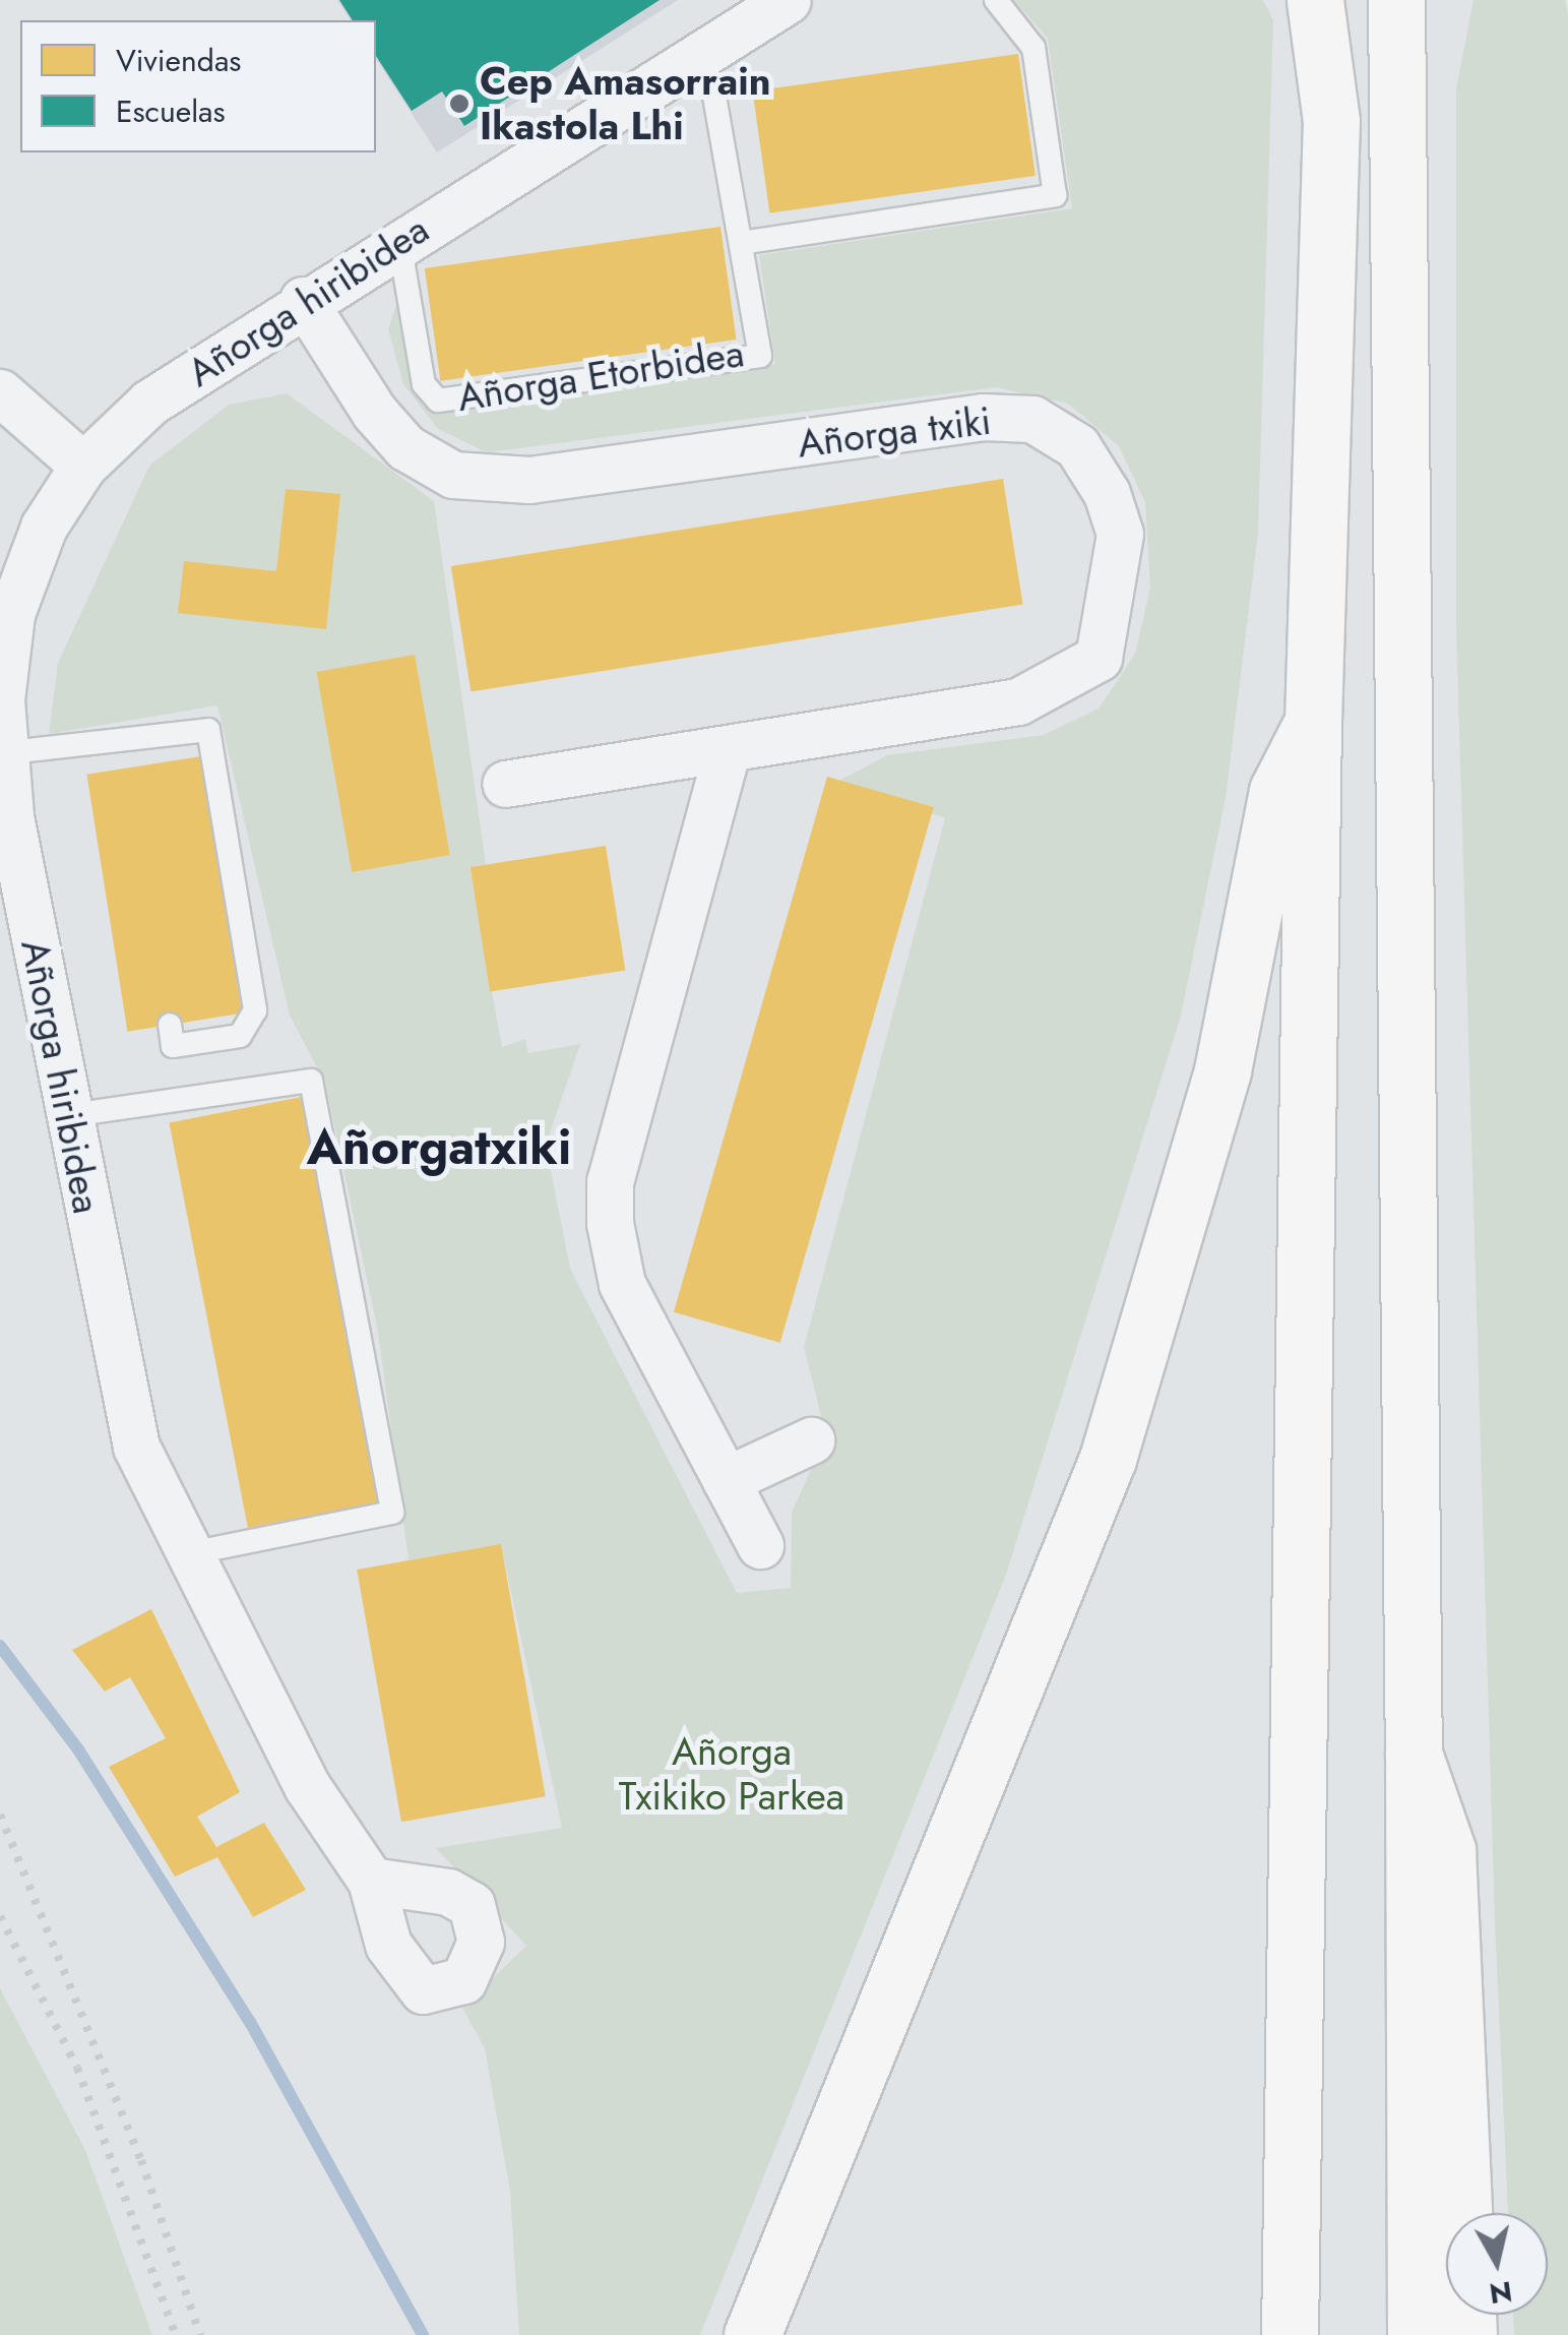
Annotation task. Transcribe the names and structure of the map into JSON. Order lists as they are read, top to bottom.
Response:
{
  "streets": {
    "street": ["Añorga hiribidea", "Añorga txiki"],
    "lane": ["Añorga Etorbidea"]
  },
  "crossings": [
    ["Añorga hiribidea", "Añorga Etorbidea"],
    ["Añorga hiribidea", "Añorga txiki"]
  ],
  "districts": ["Añorgatxiki"],
  "parks": ["Añorga Txikiko Parkea"],
  "places": ["Cep Amasorrain Ikastola Lhi"],
  "legend": ["Viviendas", "Escuelas"],
  "north": "bottom"
}
